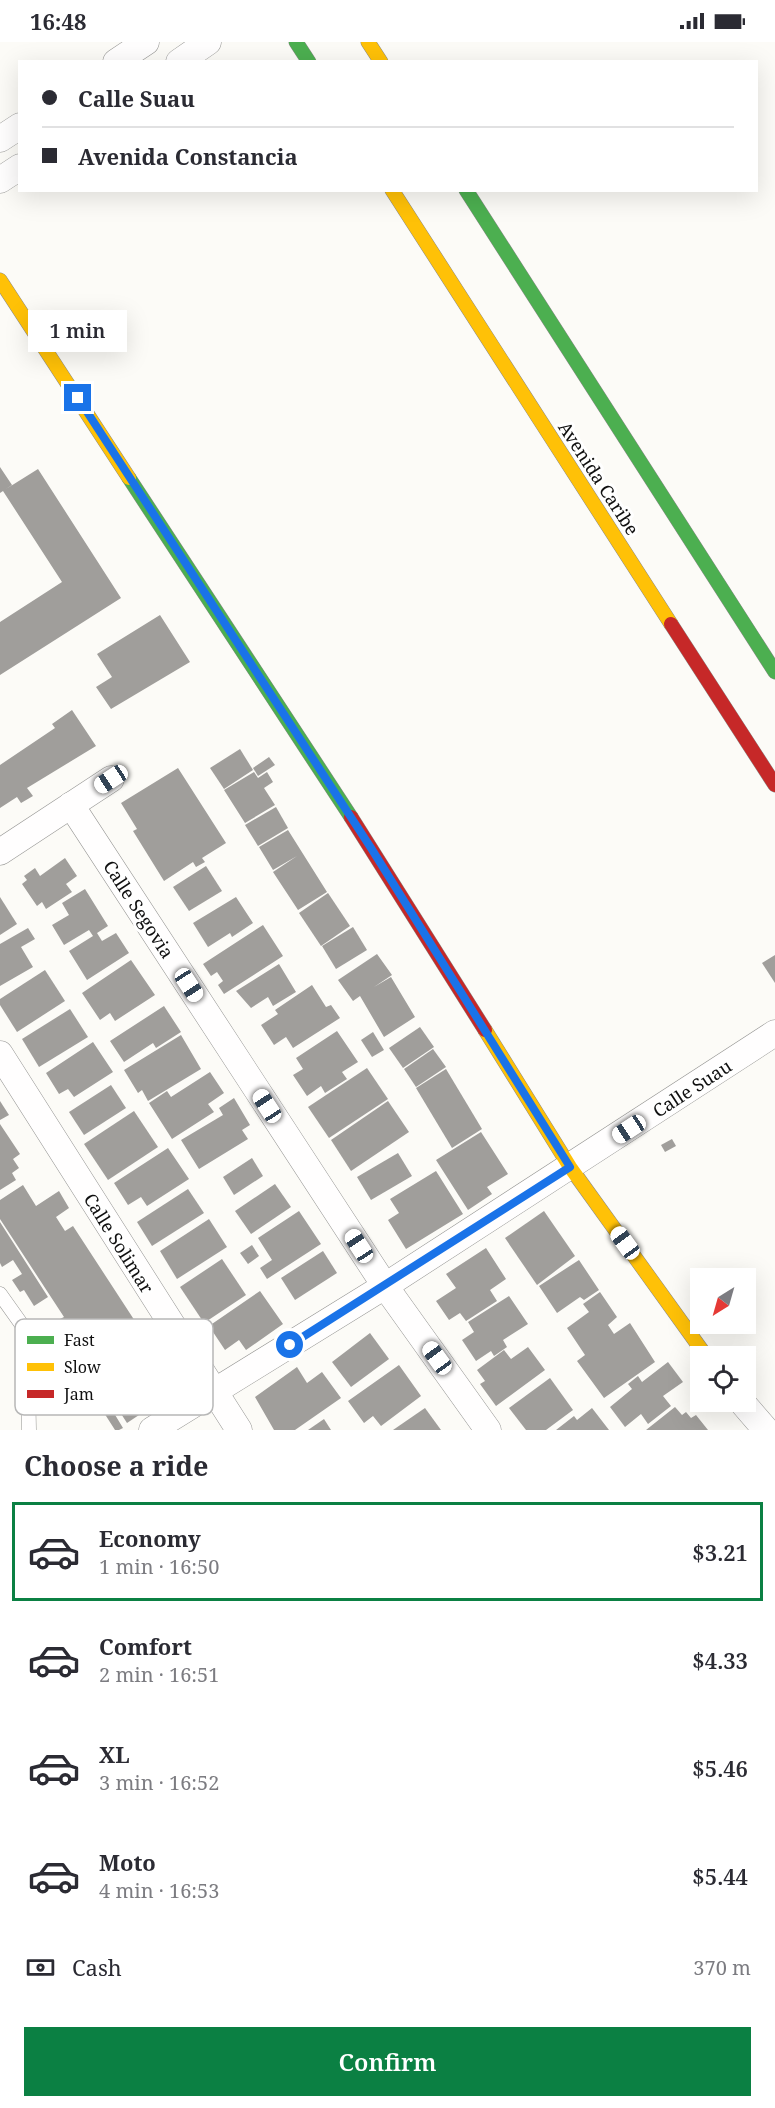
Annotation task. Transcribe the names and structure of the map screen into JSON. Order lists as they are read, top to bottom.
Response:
{
  "streets": {
    "street": [
      "Avenida Caribe",
      "Calle Segovia",
      "Calle Suau",
      "Calle Solimar"
    ]
  },
  "crossings": [
    ["Calle Segovia", "Calle Suau"],
    ["Calle Suau", "Calle Solimar"]
  ],
  "legend": ["Fast", "Slow", "Jam"],
  "north": "bottom left",
  "page": {
    "status": "16:48",
    "banner": ["Calle Suau", "Avenida Constancia"],
    "bubble": "1 min",
    "heading": "Choose a ride",
    "list": [
      {
        "name": "Economy",
        "note": "1 min · 16:50",
        "value": "$3.21"
      },
      {
        "name": "Comfort",
        "note": "2 min · 16:51",
        "value": "$4.33"
      },
      {
        "name": "XL",
        "note": "3 min · 16:52",
        "value": "$5.46"
      },
      {
        "name": "Moto",
        "note": "4 min · 16:53",
        "value": "$5.44"
      }
    ],
    "pay": ["Cash", "370 m"],
    "buttons": "Confirm"
  }
}
